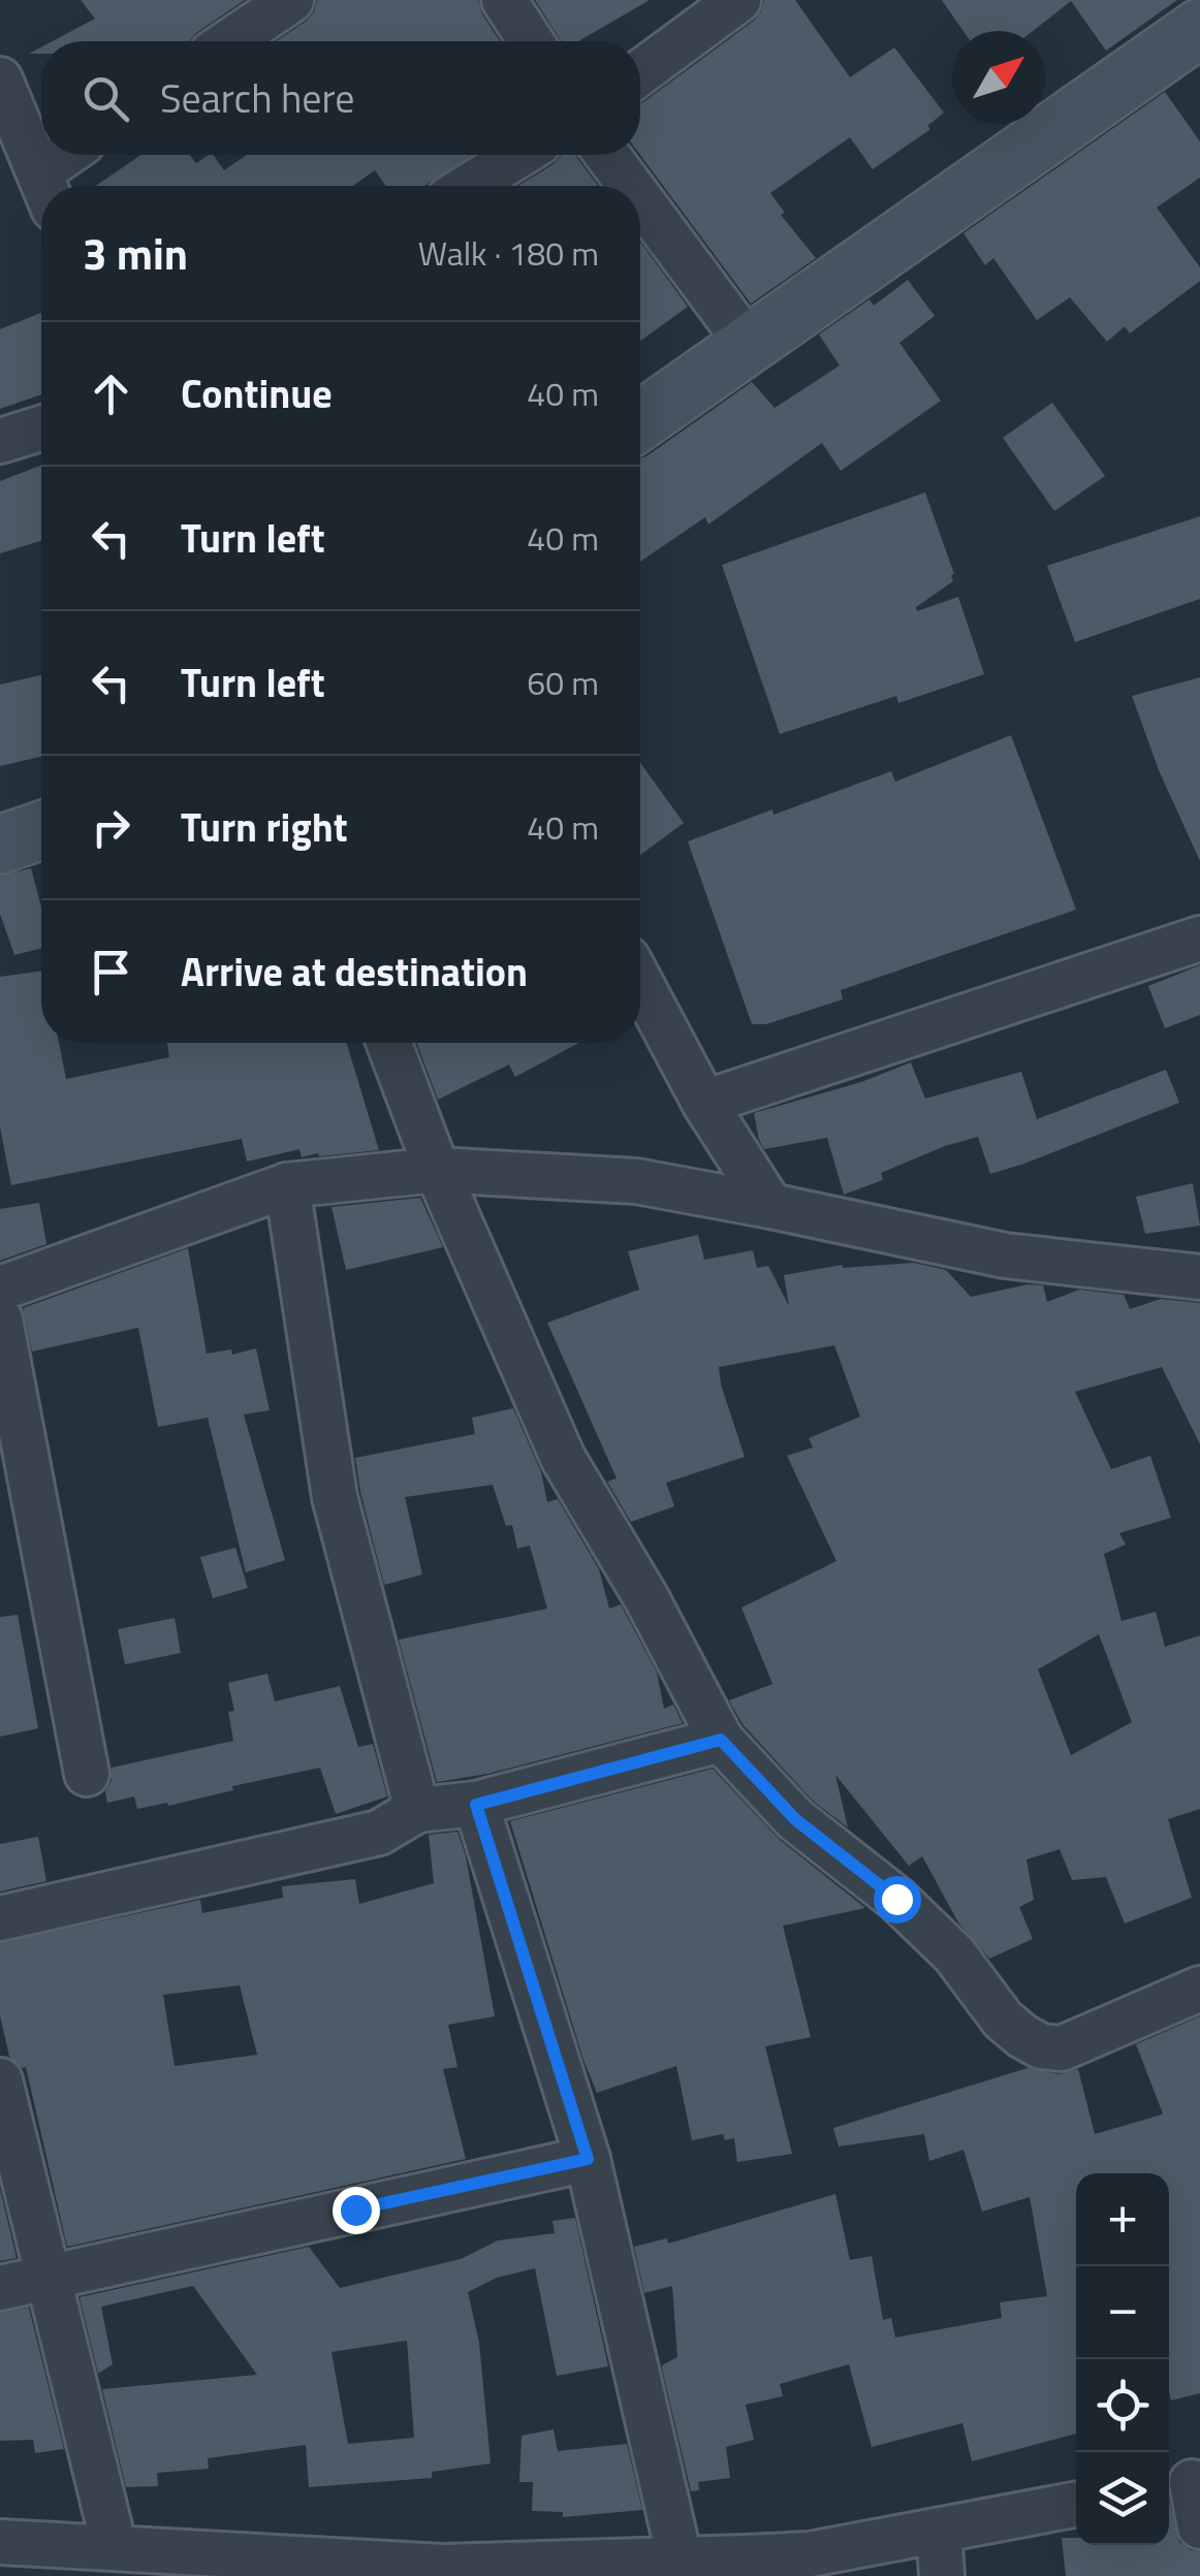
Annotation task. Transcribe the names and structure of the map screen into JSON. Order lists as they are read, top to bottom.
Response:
{
  "north": "top right",
  "page": {
    "search": "Search here",
    "heading": ["3 min", "Walk · 180 m"],
    "list": [
      ["Continue", "40 m"],
      ["Turn left", "40 m"],
      ["Turn left", "60 m"],
      ["Turn right", "40 m"],
      "Arrive at destination"
    ],
    "map_buttons": ["+", "−"]
  }
}
